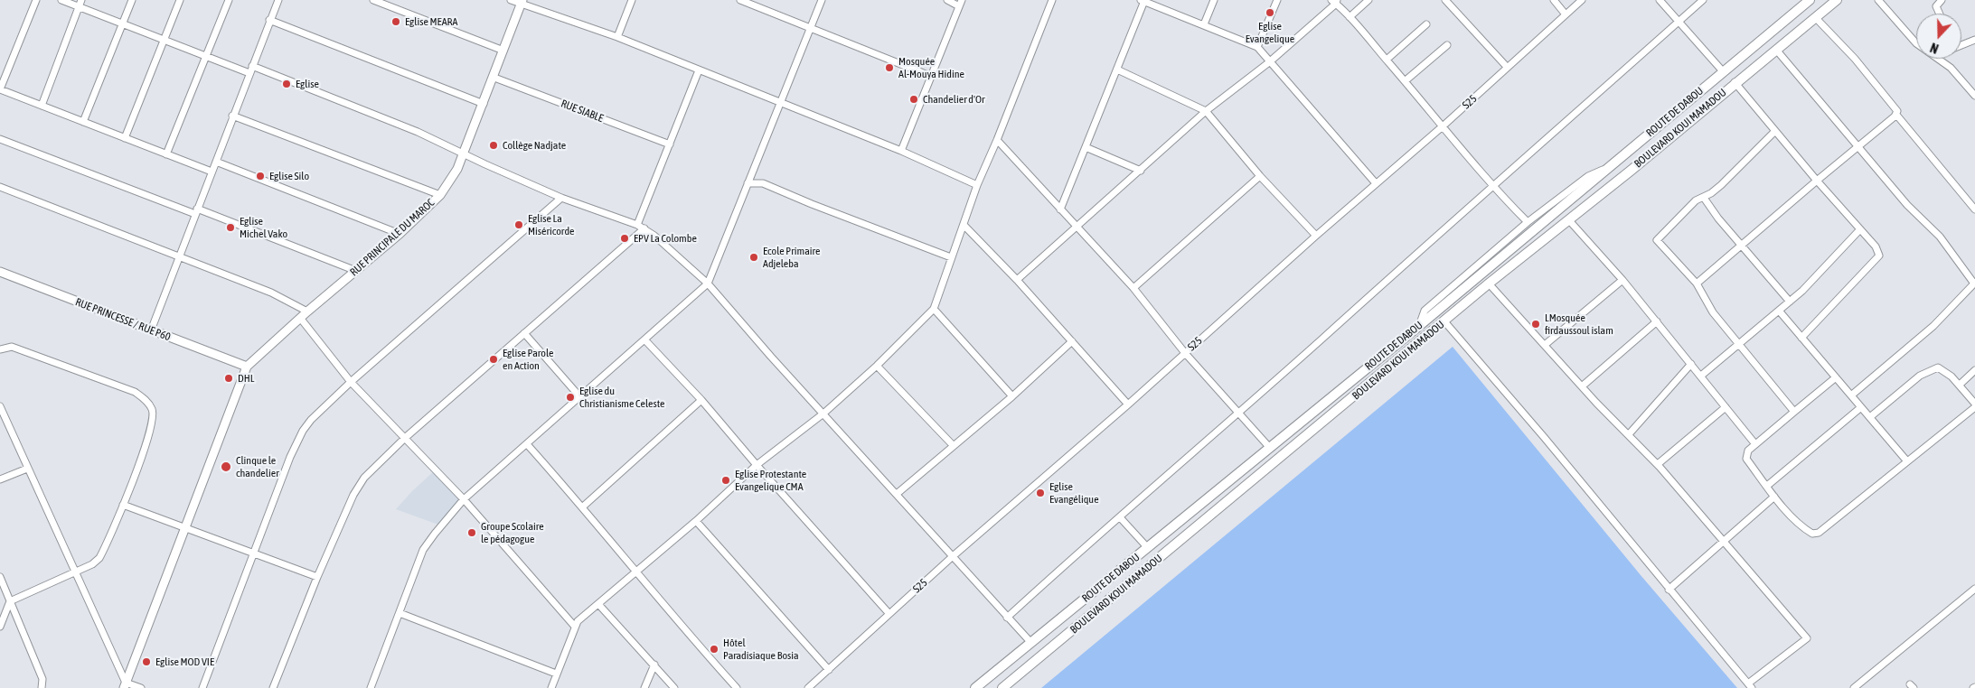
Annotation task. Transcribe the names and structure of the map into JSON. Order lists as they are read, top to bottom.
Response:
{
  "streets": {
    "main road": ["ROUTE DE DABOU", "BOULEVARD KOUI MAMADOU"],
    "street": [
      "S25",
      "RUE SIABLE",
      "RUE PRINCIPALE DU MAROC",
      "RUE PRINCESSE / RUE P60"
    ]
  },
  "crossings": [
    ["RUE SIABLE", "RUE PRINCIPALE DU MAROC"],
    ["RUE PRINCIPALE DU MAROC", "RUE PRINCESSE / RUE P60"]
  ],
  "places": [
    "Eglise Evangelique",
    "Eglise MEARA",
    "Mosquée Al-Mouya Hidine",
    "Eglise",
    "Chandelier d'Or",
    "Collège Nadjate",
    "Eglise Silo",
    "Eglise La Miséricorde",
    "Eglise Michel Vako",
    "EPV La Colombe",
    "Ecole Primaire Adjeleba",
    "LMosquée firdaussoul islam",
    "Eglise Parole en Action",
    "DHL",
    "Eglise du Christianisme Celeste",
    "Clinque le chandelier",
    "Eglise Protestante Evangelique CMA",
    "Eglise Evangélique",
    "Groupe Scolaire le pédagogue",
    "Hôtel Paradisiaque Bosia",
    "Eglise MOD VIE"
  ],
  "north": "bottom"
}
